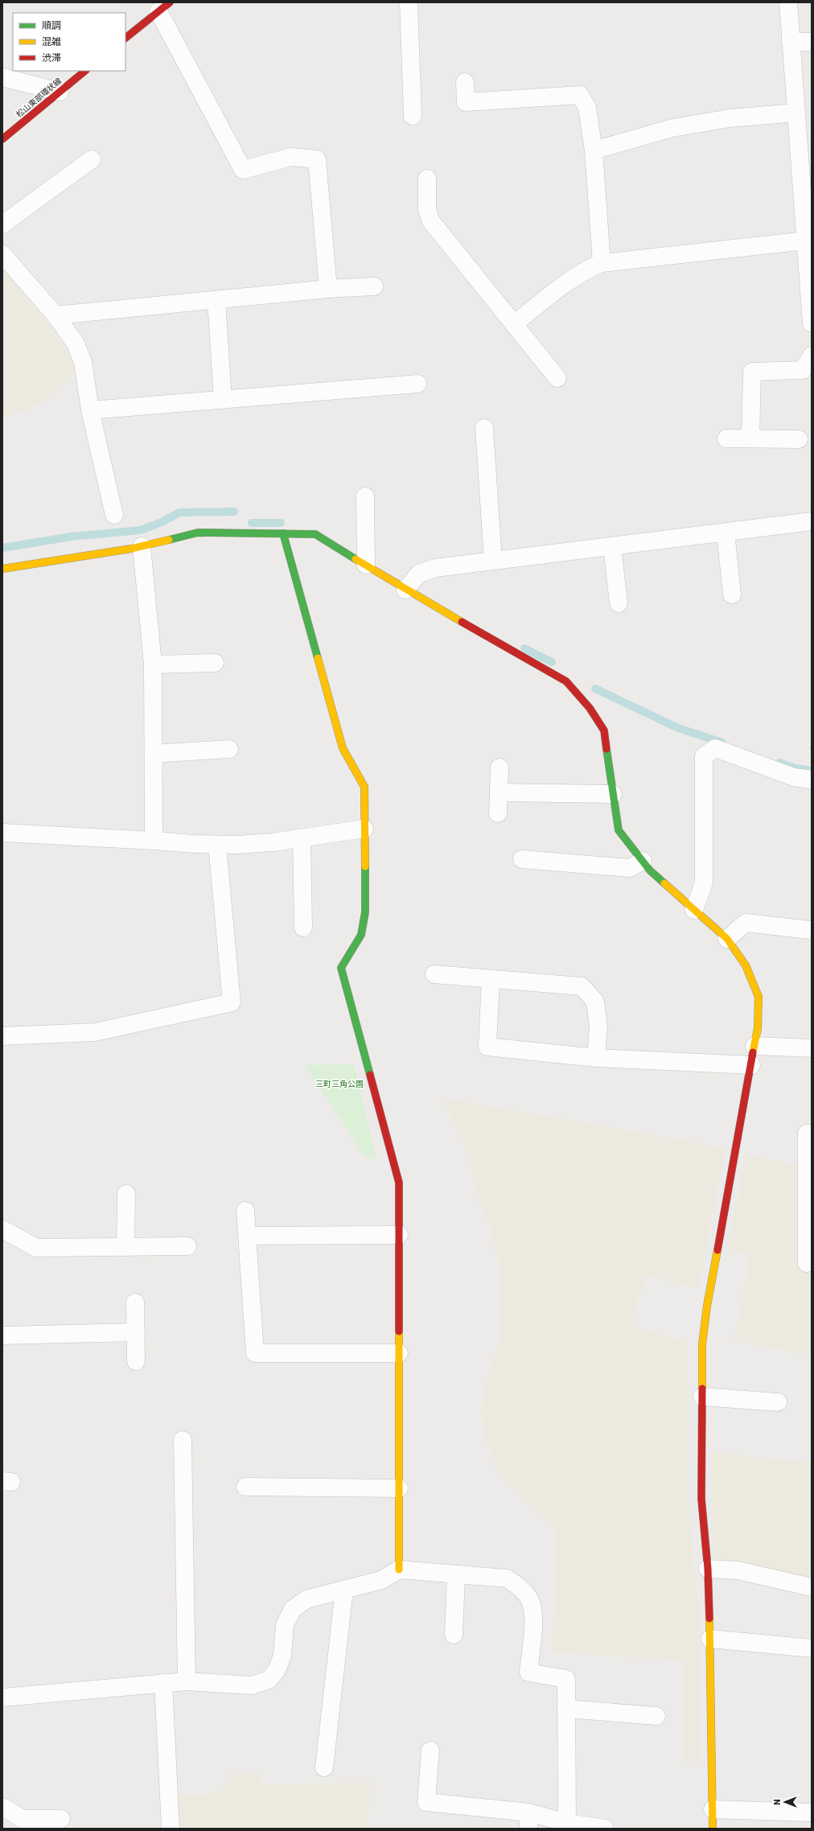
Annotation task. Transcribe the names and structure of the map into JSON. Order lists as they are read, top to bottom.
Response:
{
  "streets": {
    "street": ["松山東部環状線"]
  },
  "parks": ["三町三角公園"],
  "legend": ["順調", "混雑", "渋滞"],
  "north": "left"
}
